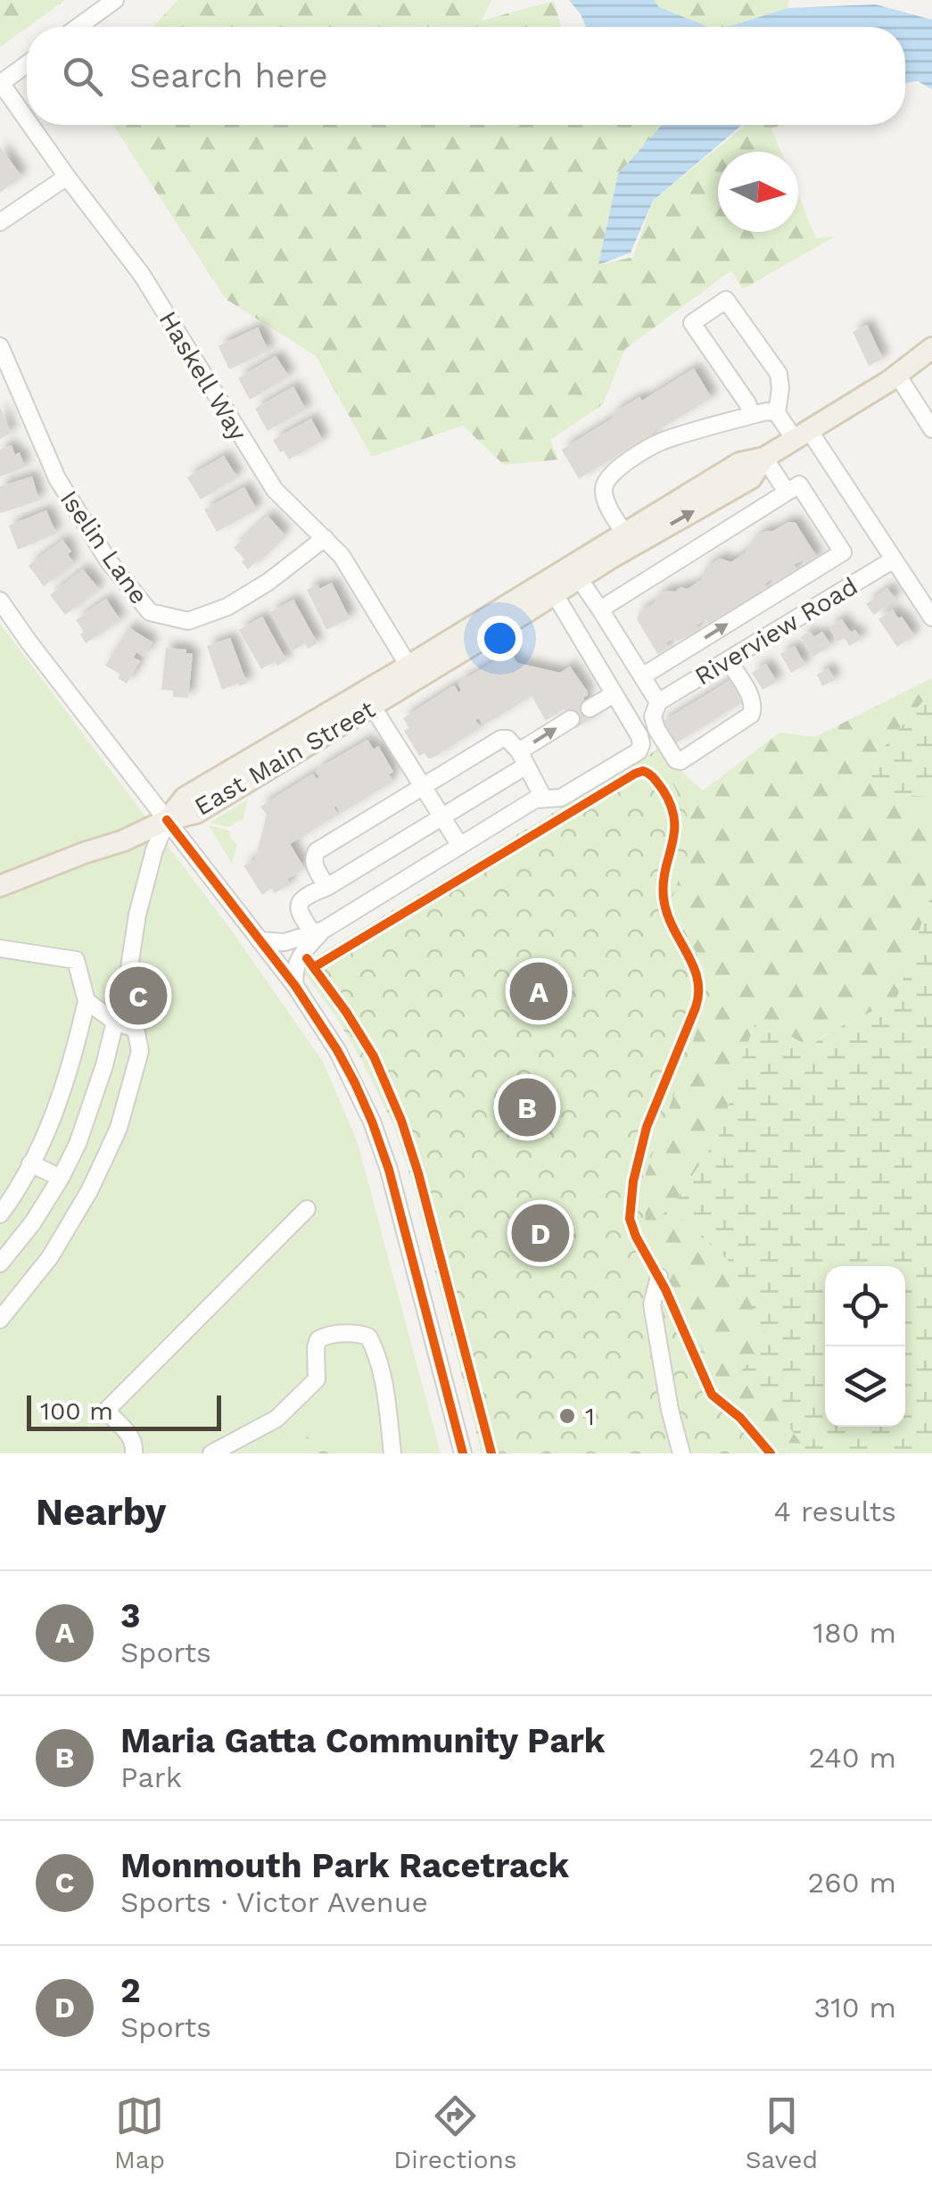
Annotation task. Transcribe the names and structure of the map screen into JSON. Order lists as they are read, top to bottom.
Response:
{
  "streets": {
    "main road": ["East Main Street"],
    "street": ["Haskell Way", "Iselin Lane", "Riverview Road"]
  },
  "crossings": [
    ["Haskell Way", "Iselin Lane"],
    ["Haskell Way", "East Main Street"]
  ],
  "places": ["1"],
  "scale_bar": "100 m",
  "north": "right",
  "page": {
    "search": "Search here",
    "pins": [
      "A",
      "C",
      "B",
      "D"
    ],
    "scale": "100 m",
    "heading": ["Nearby", "4 results"],
    "list": [
      {
        "mark": "A",
        "name": "3",
        "note": "Sports",
        "value": "180 m"
      },
      {
        "mark": "B",
        "name": "Maria Gatta Community Park",
        "note": "Park",
        "value": "240 m"
      },
      {
        "mark": "C",
        "name": "Monmouth Park Racetrack",
        "note": "Sports · Victor Avenue",
        "value": "260 m"
      },
      {
        "mark": "D",
        "name": "2",
        "note": "Sports",
        "value": "310 m"
      }
    ],
    "nav": ["Map", "Directions", "Saved"]
  }
}
